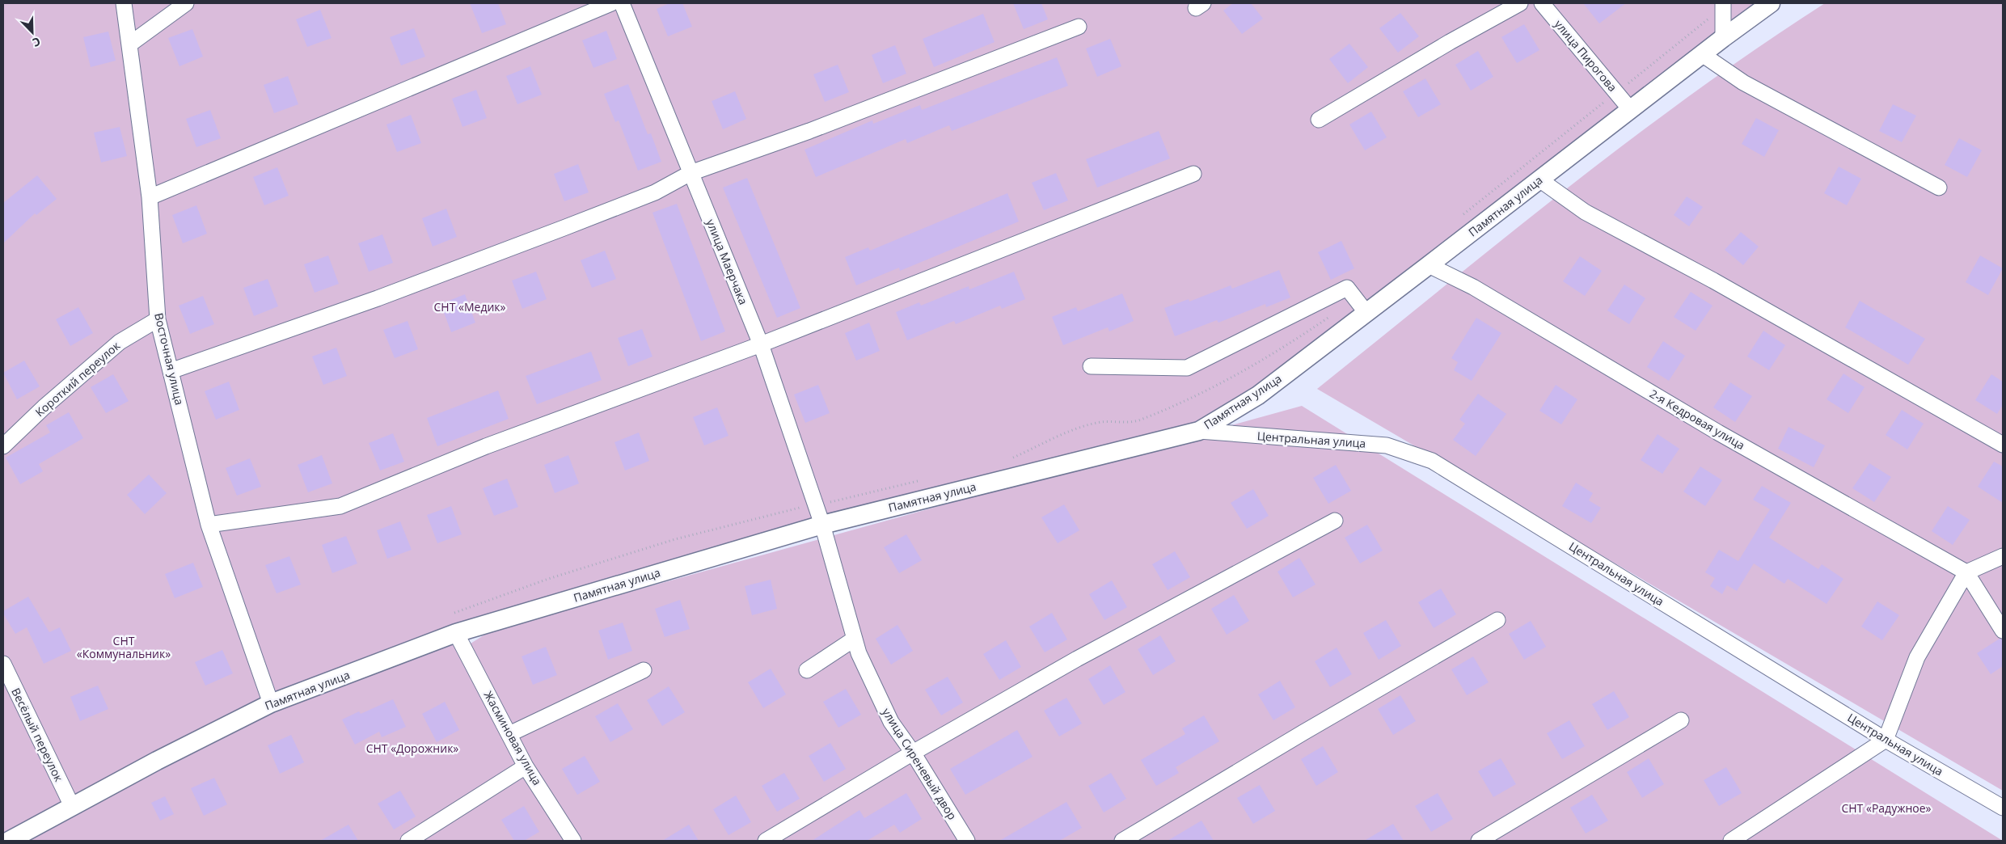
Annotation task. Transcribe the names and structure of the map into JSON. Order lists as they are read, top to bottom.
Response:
{
  "streets": {
    "street": [
      "улица Пирогова",
      "Памятная улица",
      "улица Маерчака",
      "Восточная улица",
      "Короткий переулок",
      "2-я Кедровая улица",
      "Центральная улица",
      "Весёлый переулок",
      "Жасминовая улица",
      "улица Сиреневый двор"
    ]
  },
  "crossings": [
    ["улица Пирогова", "Памятная улица"],
    ["Памятная улица", "улица Маерчака"],
    ["Памятная улица", "Восточная улица"],
    ["Памятная улица", "2-я Кедровая улица"],
    ["Памятная улица", "Центральная улица"],
    ["Памятная улица", "Весёлый переулок"],
    ["Памятная улица", "Жасминовая улица"],
    ["Памятная улица", "улица Сиреневый двор"],
    ["улица Маерчака", "улица Сиреневый двор"],
    ["Восточная улица", "Короткий переулок"]
  ],
  "parks": [
    "СНТ «Медик»",
    "СНТ «Коммунальник»",
    "СНТ «Дорожник»",
    "СНТ «Радужное»"
  ],
  "north": "bottom right"
}
